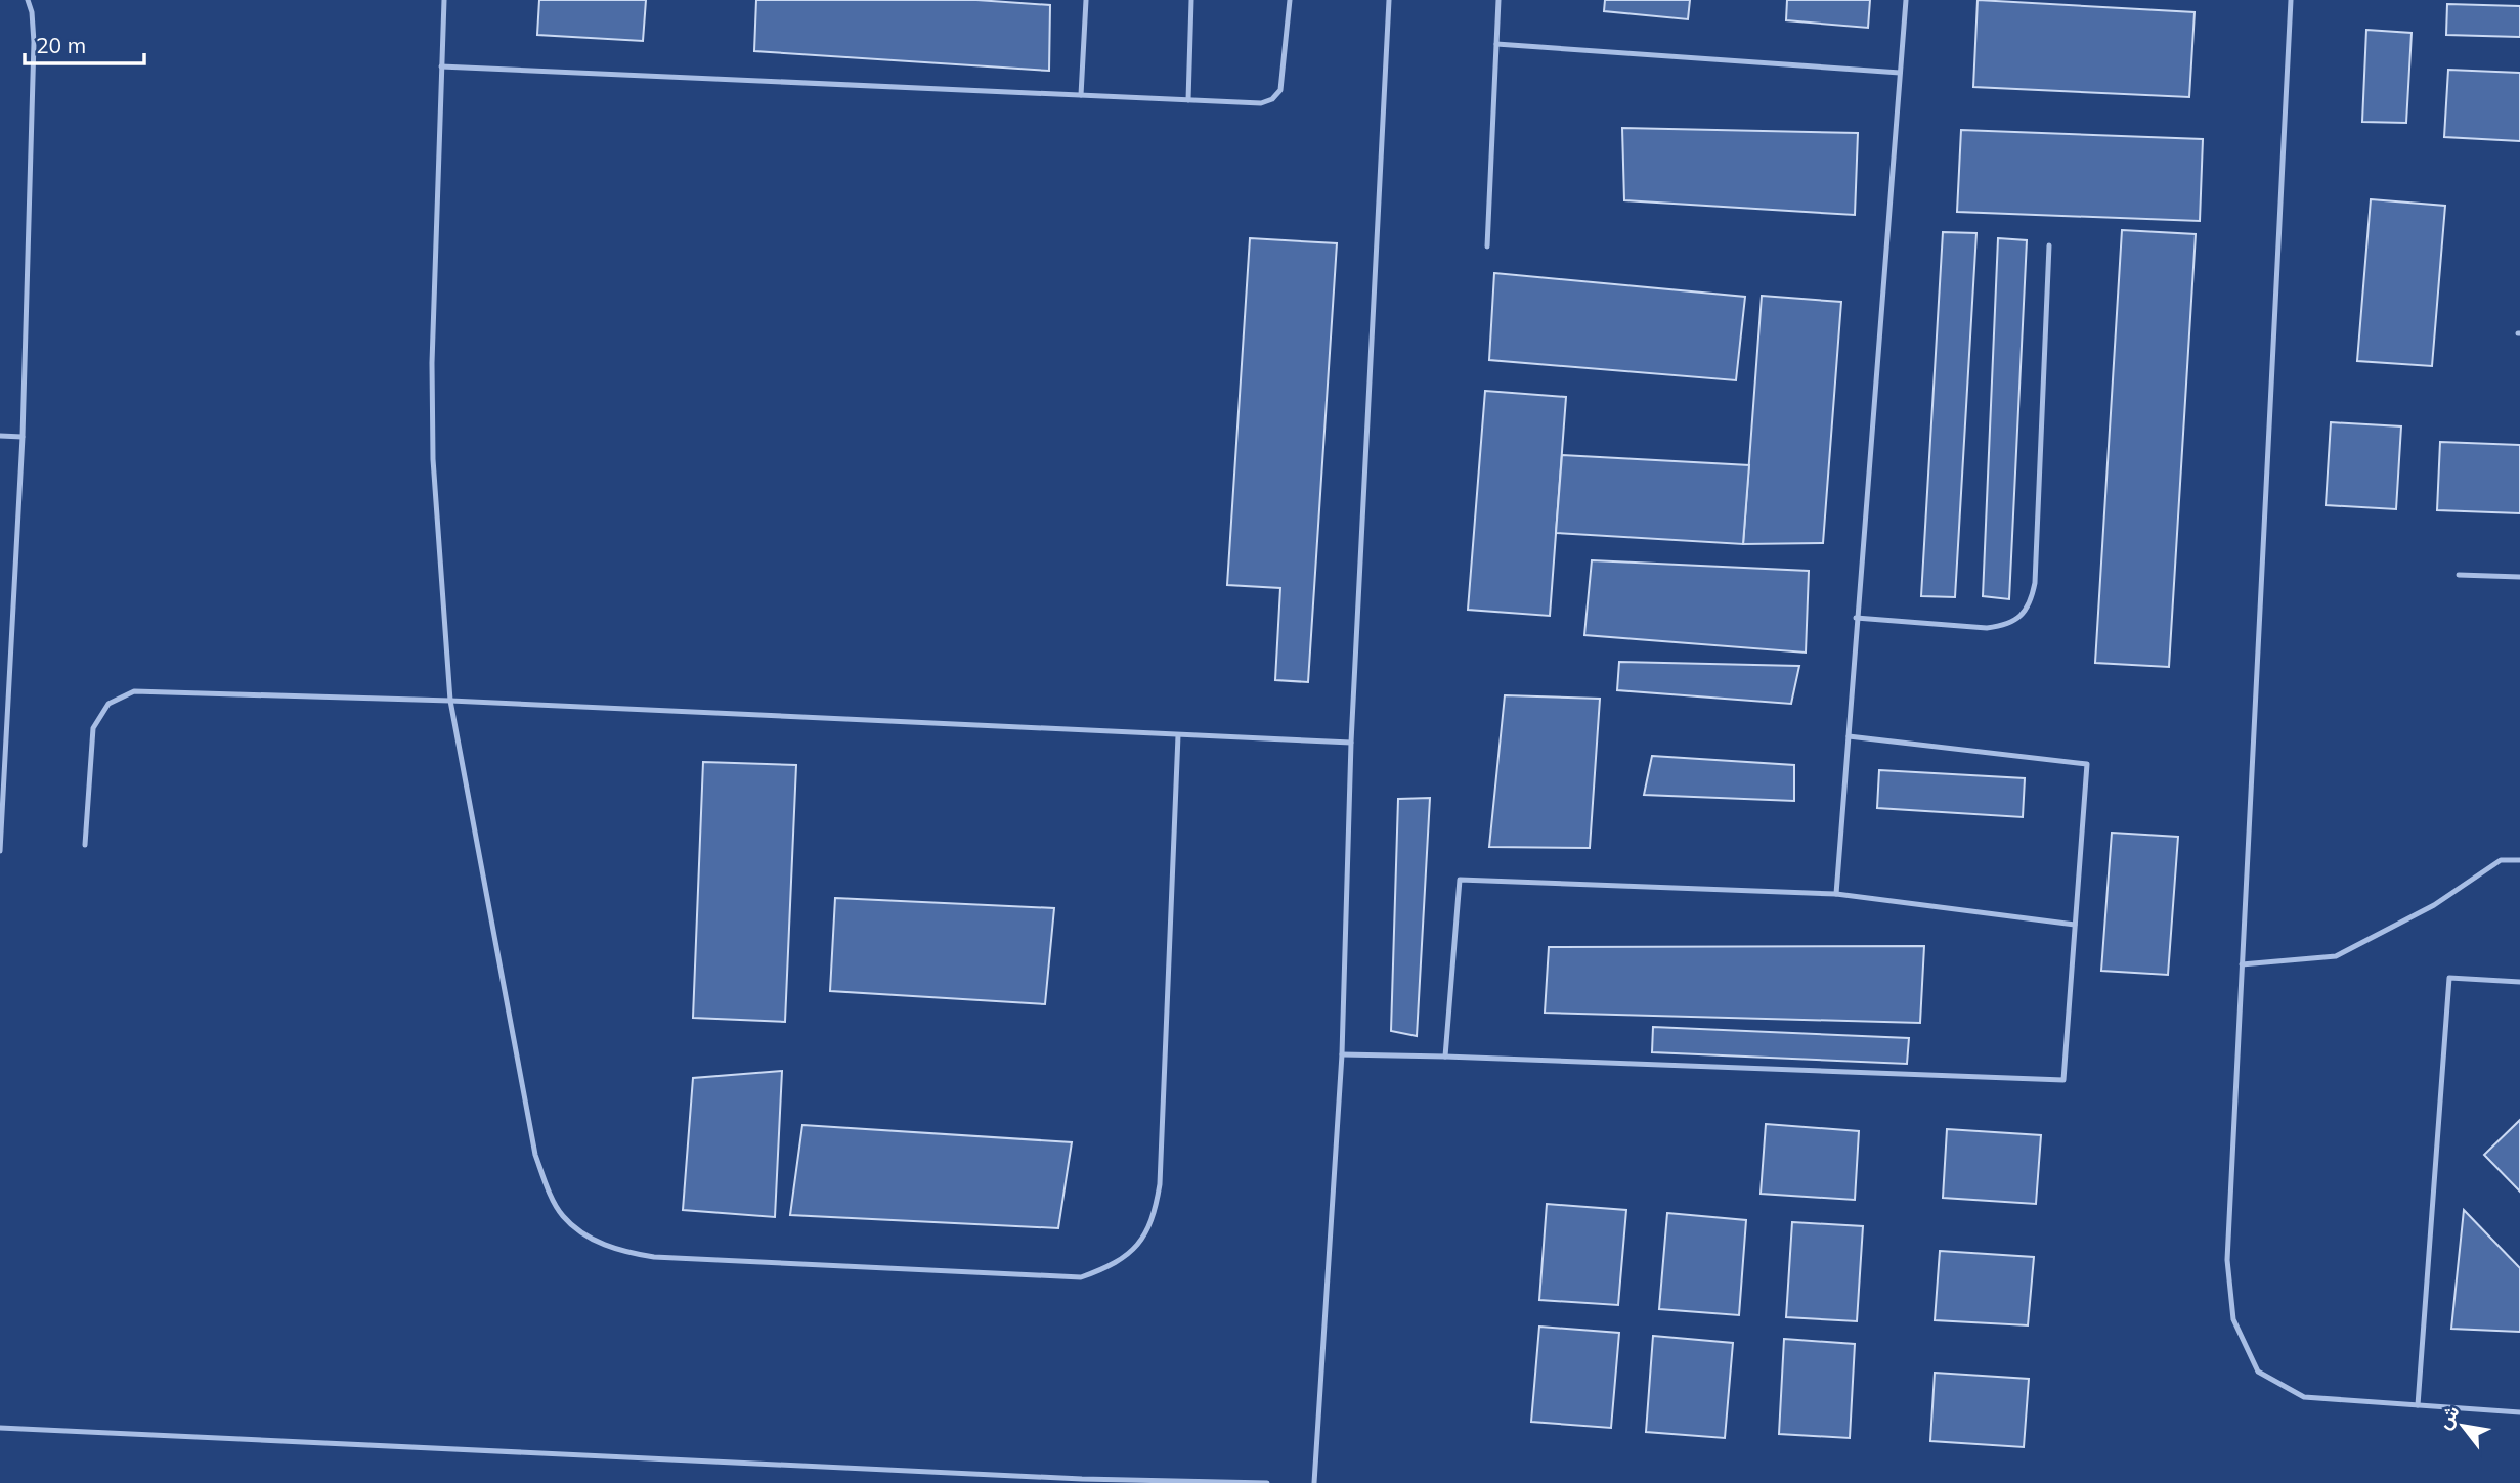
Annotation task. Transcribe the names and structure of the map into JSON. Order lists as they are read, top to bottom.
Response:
{
  "scale_bar": "20 m",
  "north": "top left"
}
